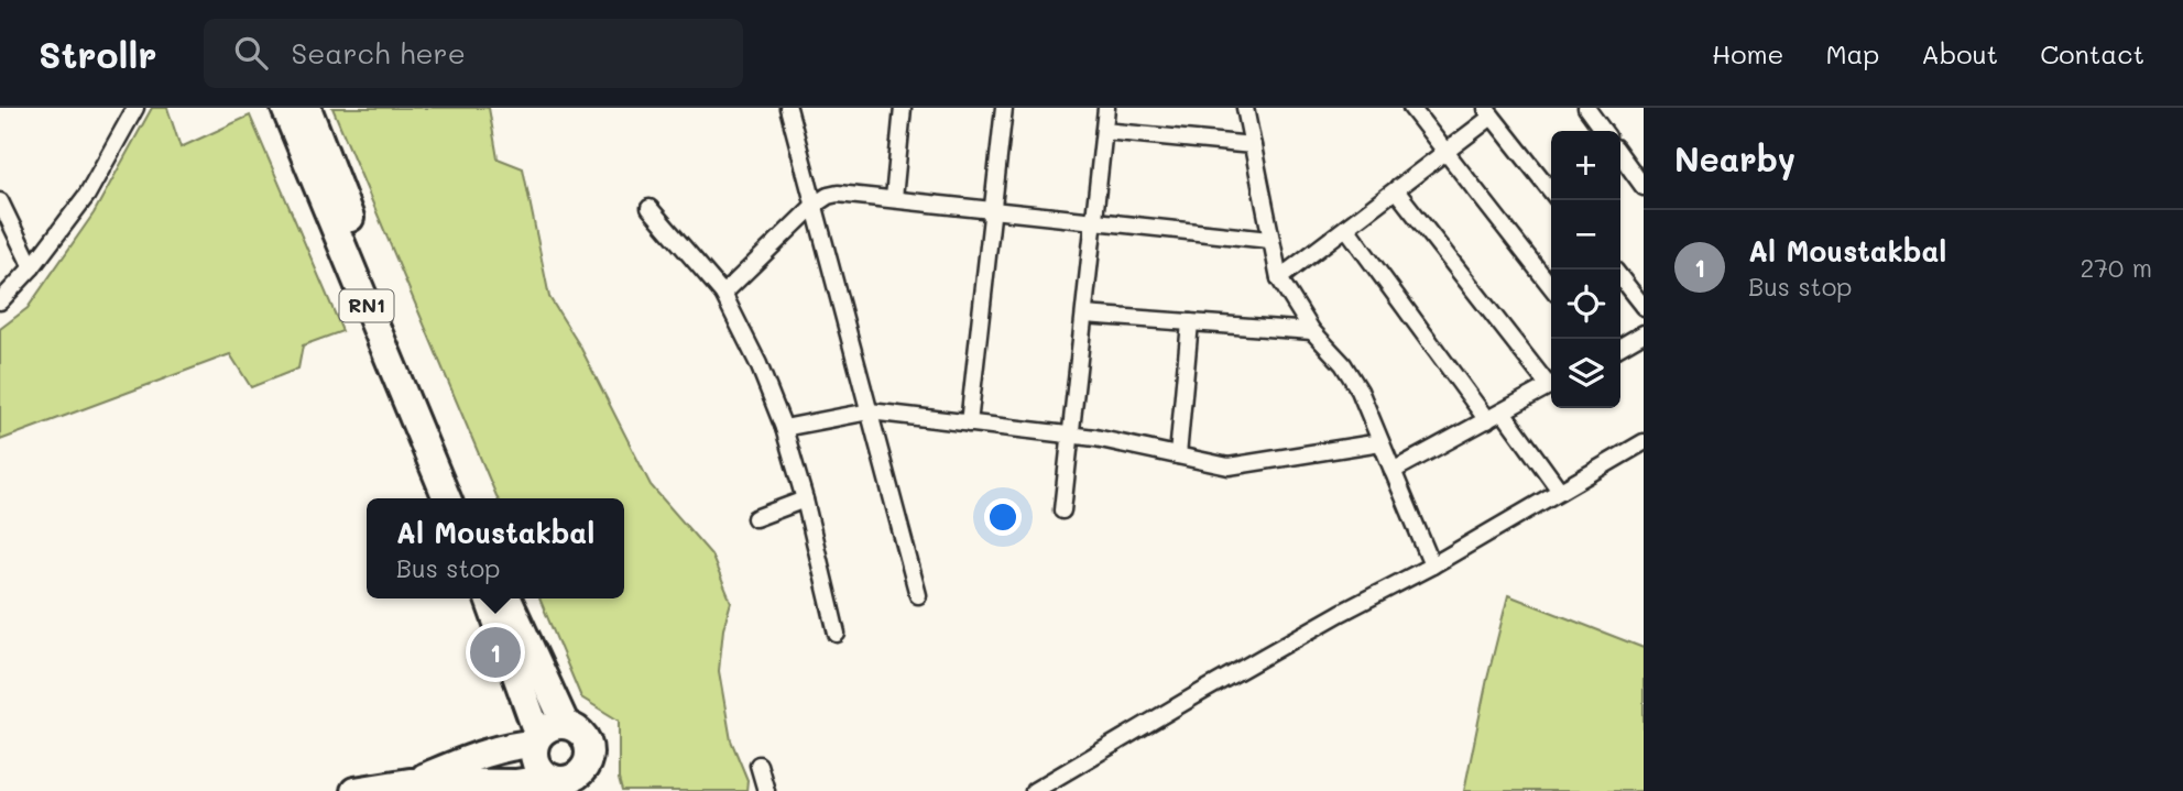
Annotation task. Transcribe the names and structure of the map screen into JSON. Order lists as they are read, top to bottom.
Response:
{
  "streets": {
    "highway": ["RN1"]
  },
  "page": {
    "header": "Strollr",
    "search": "Search here",
    "nav": [
      "Home",
      "Map",
      "About",
      "Contact"
    ],
    "heading": "Nearby",
    "map_buttons": ["+", "−"],
    "list": [
      {
        "mark": "1",
        "name": "Al Moustakbal",
        "note": "Bus stop",
        "value": "270 m"
      }
    ],
    "popup": ["Al Moustakbal", "Bus stop"],
    "pins": "1"
  }
}
